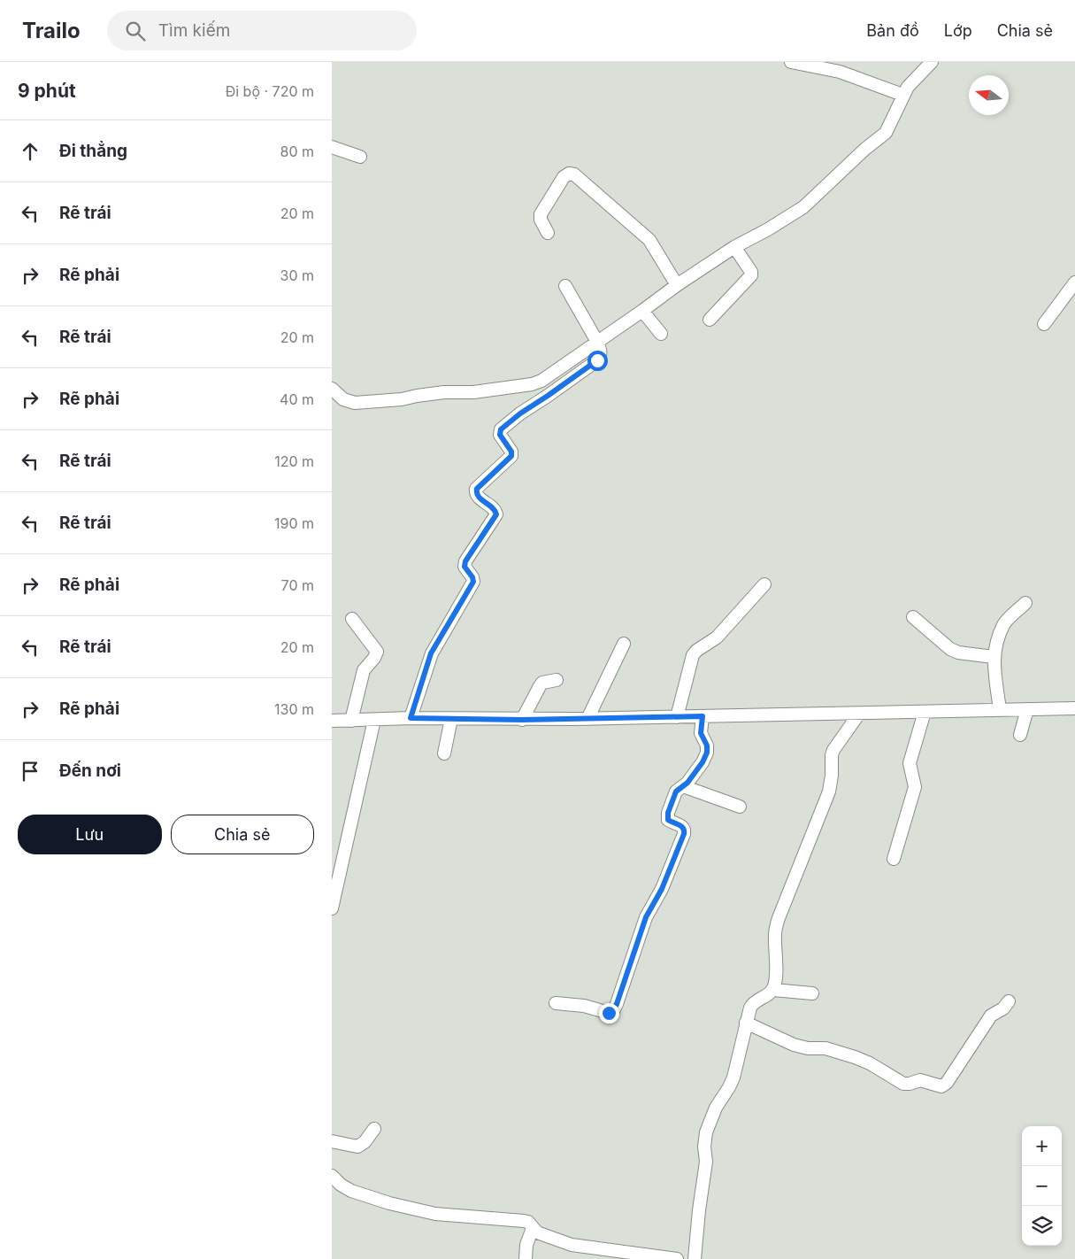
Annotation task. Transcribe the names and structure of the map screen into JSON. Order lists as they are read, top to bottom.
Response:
{
  "north": "left",
  "page": {
    "header": "Trailo",
    "search": "Tìm kiếm",
    "nav": ["Bản đồ", "Lớp", "Chia sẻ"],
    "heading": ["9 phút", "Đi bộ · 720 m"],
    "list": [
      ["Đi thẳng", "80 m"],
      ["Rẽ trái", "20 m"],
      ["Rẽ phải", "30 m"],
      ["Rẽ trái", "20 m"],
      ["Rẽ phải", "40 m"],
      ["Rẽ trái", "120 m"],
      ["Rẽ trái", "190 m"],
      ["Rẽ phải", "70 m"],
      ["Rẽ trái", "20 m"],
      ["Rẽ phải", "130 m"],
      "Đến nơi"
    ],
    "buttons": ["Lưu", "Chia sẻ"],
    "map_buttons": ["+", "−"]
  }
}
